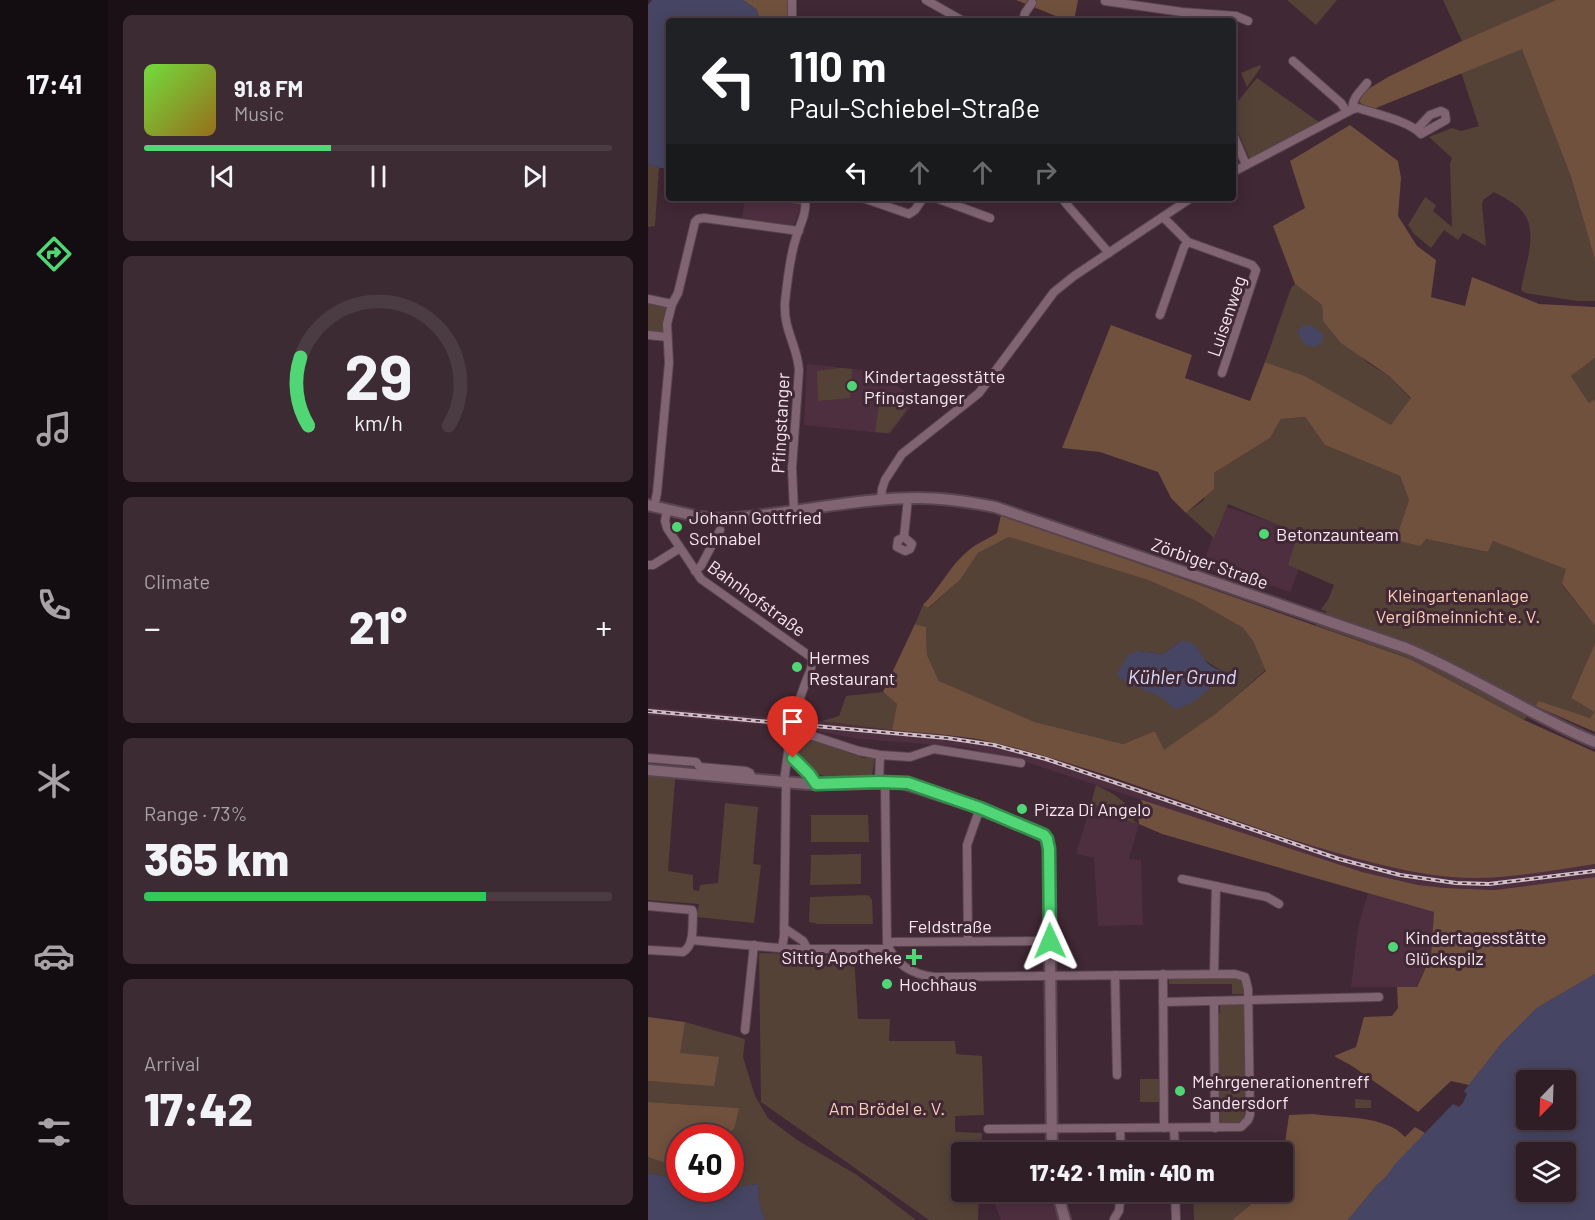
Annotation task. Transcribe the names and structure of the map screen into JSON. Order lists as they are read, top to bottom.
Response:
{
  "streets": {
    "street": [
      "Luisenweg",
      "Pfingstanger",
      "Zörbiger Straße",
      "Bahnhofstraße",
      "Feldstraße"
    ]
  },
  "crossings": [
    ["Pfingstanger", "Zörbiger Straße"],
    ["Zörbiger Straße", "Bahnhofstraße"],
    ["Bahnhofstraße", "Feldstraße"]
  ],
  "water": ["Kühler Grund"],
  "parks": ["Kleingartenanlage Vergißmeinnicht e. V.", "Am Brödel e. V."],
  "places": {
    "other": [
      "Kindertagesstätte Pfingstanger",
      "Johann Gottfried Schnabel",
      "Betonzaunteam",
      "Hermes Restaurant",
      "Pizza Di Angelo",
      "Kindertagesstätte Glückspilz",
      "Hochhaus",
      "Mehrgenerationentreff Sandersdorf"
    ],
    "health": ["Sittig Apotheke"]
  },
  "north": "bottom left",
  "page": {
    "tabs": "17:41",
    "turn": ["110 m", "Paul-Schiebel-Straße"],
    "song": ["91.8 FM", "Music"],
    "tile": [
      "Climate",
      ["Range · 73%", "365 km"],
      ["Arrival", "17:42"]
    ],
    "heat": ["−", "21°", "+"],
    "limit": "40",
    "trip": "17:42 · 1 min · 410 m",
    "gauge": ["29", "km/h"]
  }
}
